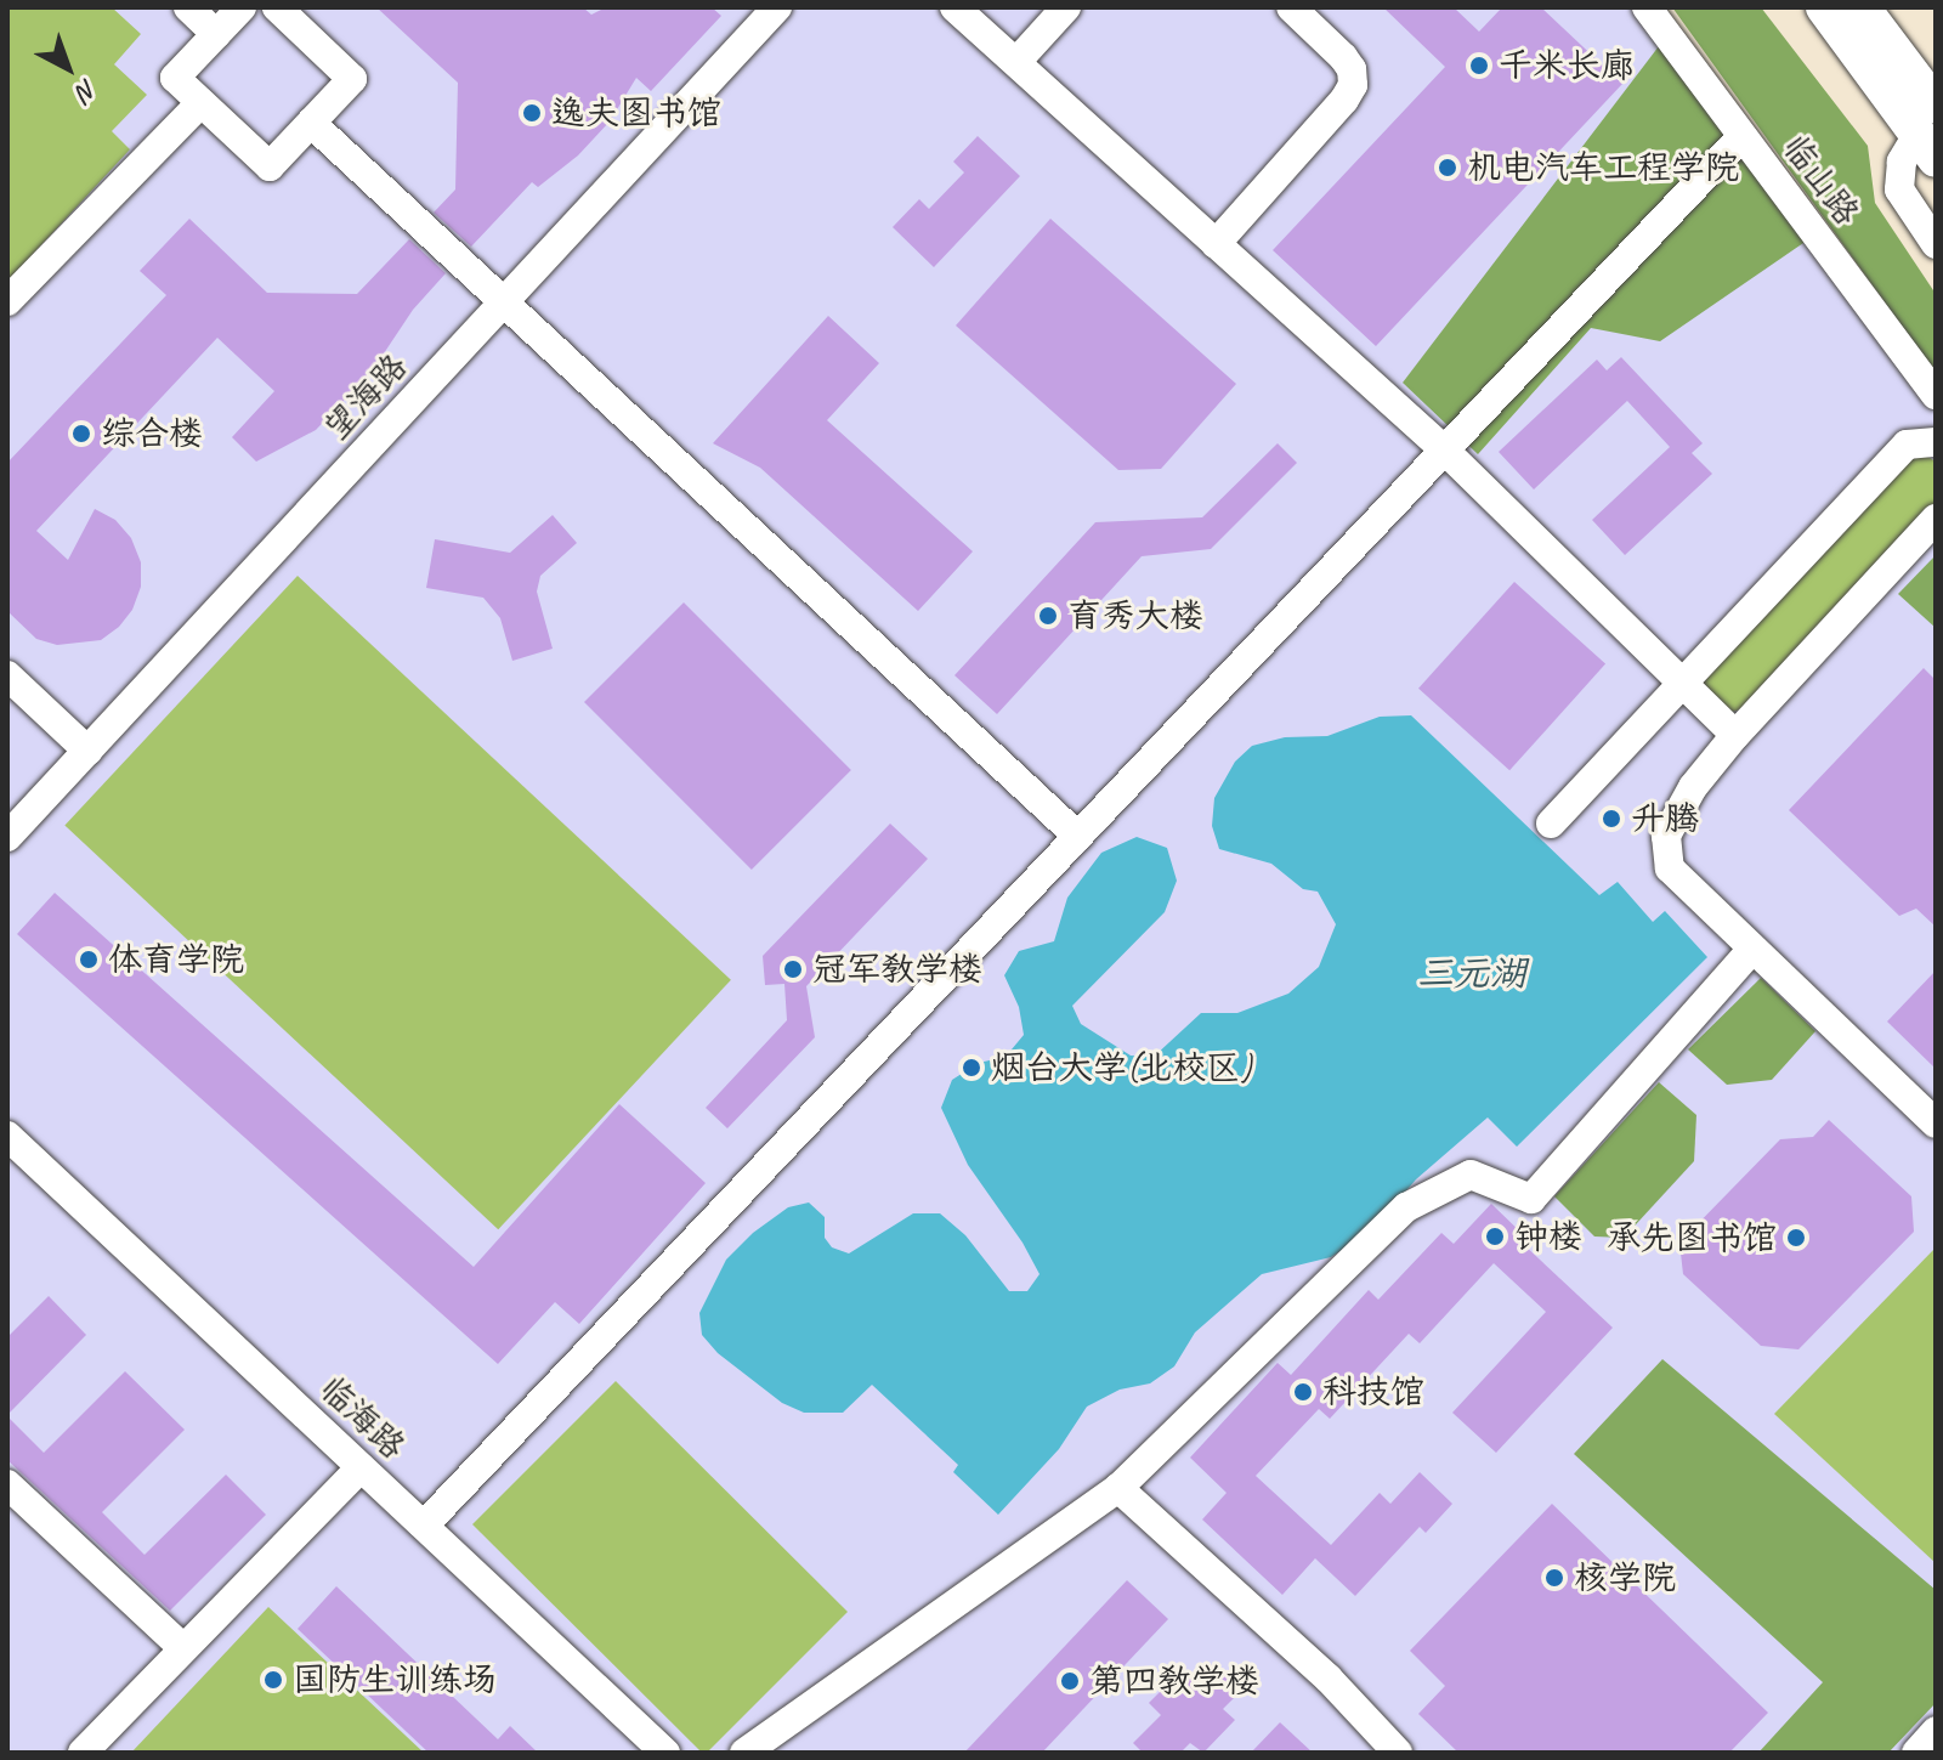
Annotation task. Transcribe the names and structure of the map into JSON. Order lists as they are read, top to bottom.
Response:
{
  "streets": {
    "street": ["临山路", "望海路", "临海路"]
  },
  "water": ["三元湖"],
  "places": [
    "千米长廊",
    "逸夫图书馆",
    "机电汽车工程学院",
    "综合楼",
    "育秀大楼",
    "升腾",
    "体育学院",
    "冠军教学楼",
    "烟台大学(北校区)",
    "钟楼",
    "承先图书馆",
    "科技馆",
    "核学院",
    "国防生训练场",
    "第四教学楼"
  ],
  "north": "bottom right"
}
